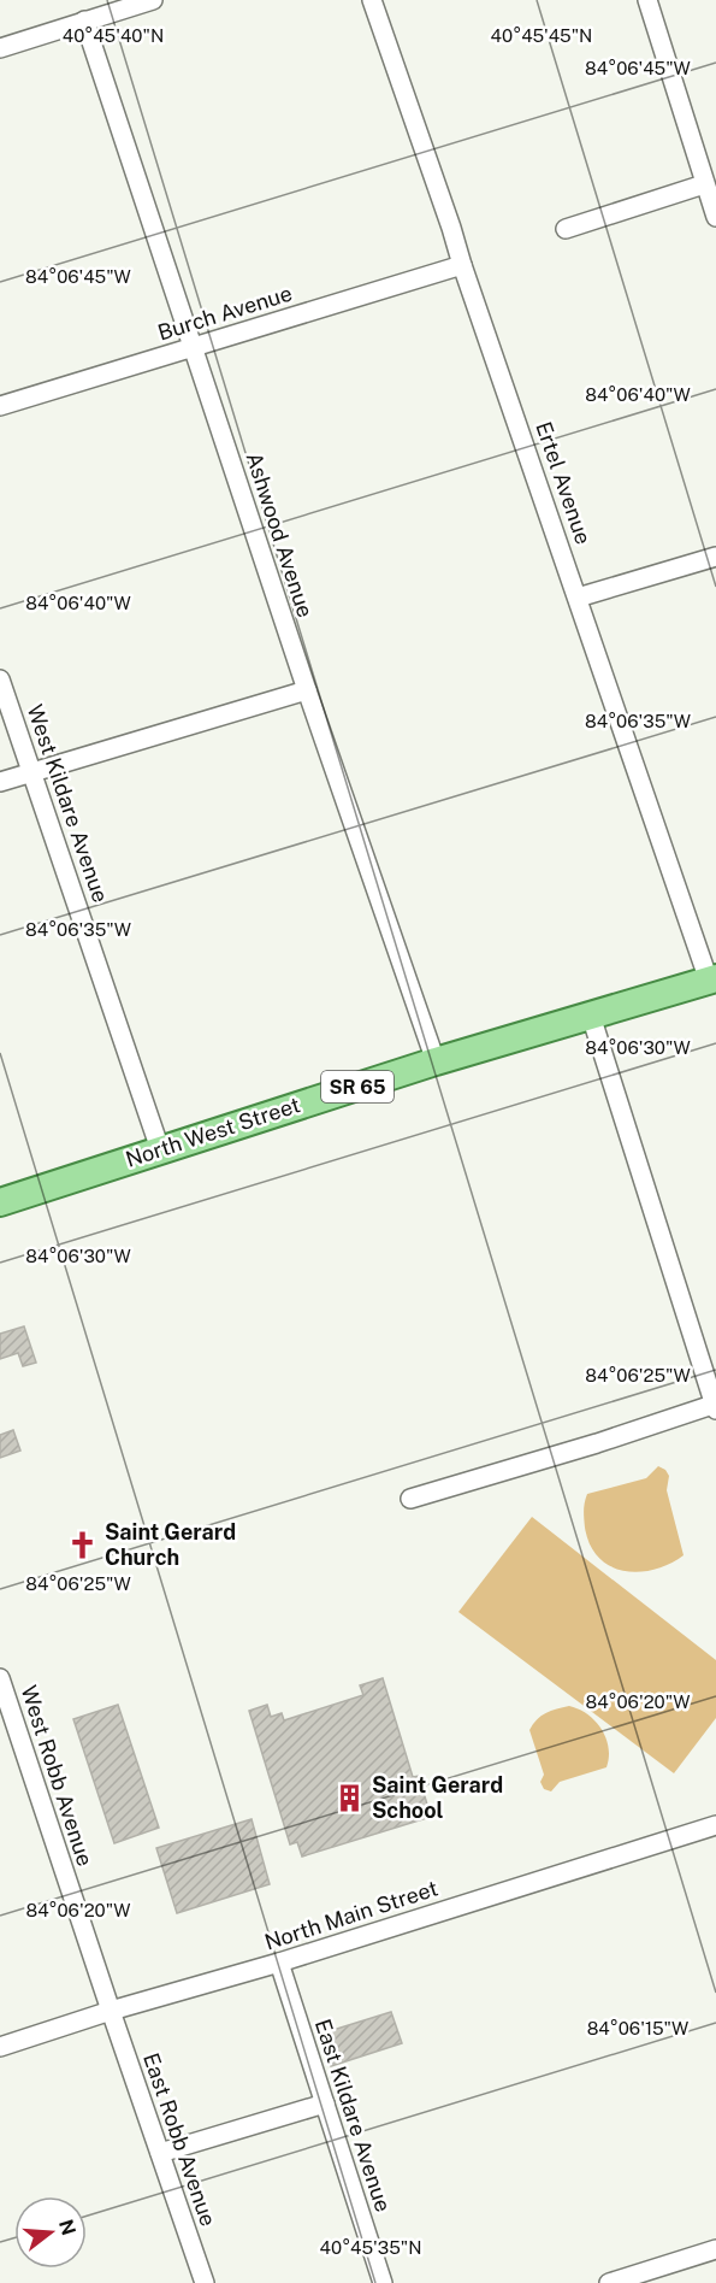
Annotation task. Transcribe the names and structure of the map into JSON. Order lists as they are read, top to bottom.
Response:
{
  "streets": {
    "main road": ["SR 65", "North West Street"],
    "street": [
      "Burch Avenue",
      "Ertel Avenue",
      "Ashwood Avenue",
      "West Kildare Avenue",
      "West Robb Avenue",
      "North Main Street",
      "East Kildare Avenue",
      "East Robb Avenue"
    ]
  },
  "crossings": [
    ["Burch Avenue", "Ertel Avenue"],
    ["Burch Avenue", "Ashwood Avenue"],
    ["Ertel Avenue", "North West Street"],
    ["Ashwood Avenue", "North West Street"],
    ["West Kildare Avenue", "North West Street"],
    ["West Robb Avenue", "North Main Street"],
    ["West Robb Avenue", "East Robb Avenue"],
    ["North Main Street", "East Kildare Avenue"],
    ["North Main Street", "East Robb Avenue"]
  ],
  "places": {
    "church": ["Saint Gerard Church"],
    "building": ["Saint Gerard School"]
  },
  "north": "right",
  "coordinates": [
    "40°45'40\"N",
    "40°45'45\"N",
    "84°06'45\"W",
    "84°06'40\"W",
    "84°06'35\"W",
    "84°06'30\"W",
    "84°06'25\"W",
    "84°06'20\"W",
    "84°06'15\"W",
    "40°45'35\"N"
  ]
}
